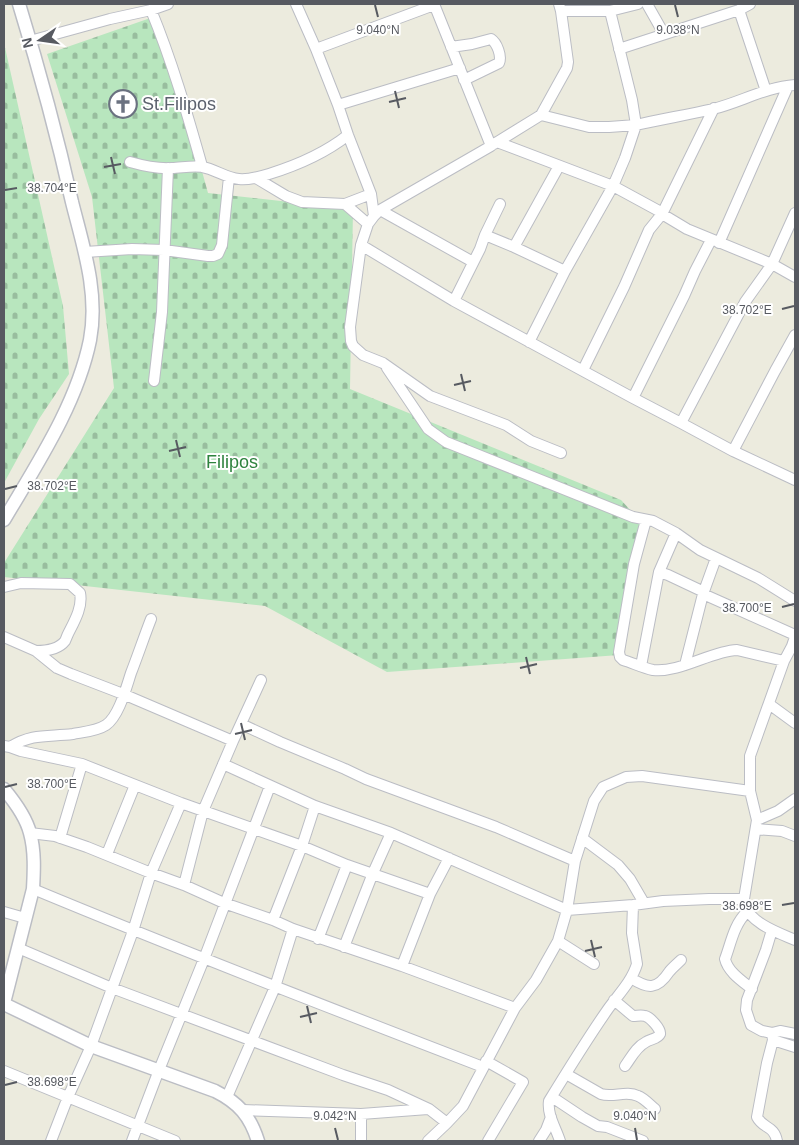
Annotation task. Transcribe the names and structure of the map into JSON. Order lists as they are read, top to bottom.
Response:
{
  "parks": ["Filipos"],
  "places": {
    "church": ["St.Filipos"]
  },
  "north": "left",
  "coordinates": [
    "9.040°N",
    "9.038°N",
    "38.704°E",
    "38.702°E",
    "38.700°E",
    "38.698°E",
    "9.042°N"
  ]
}
